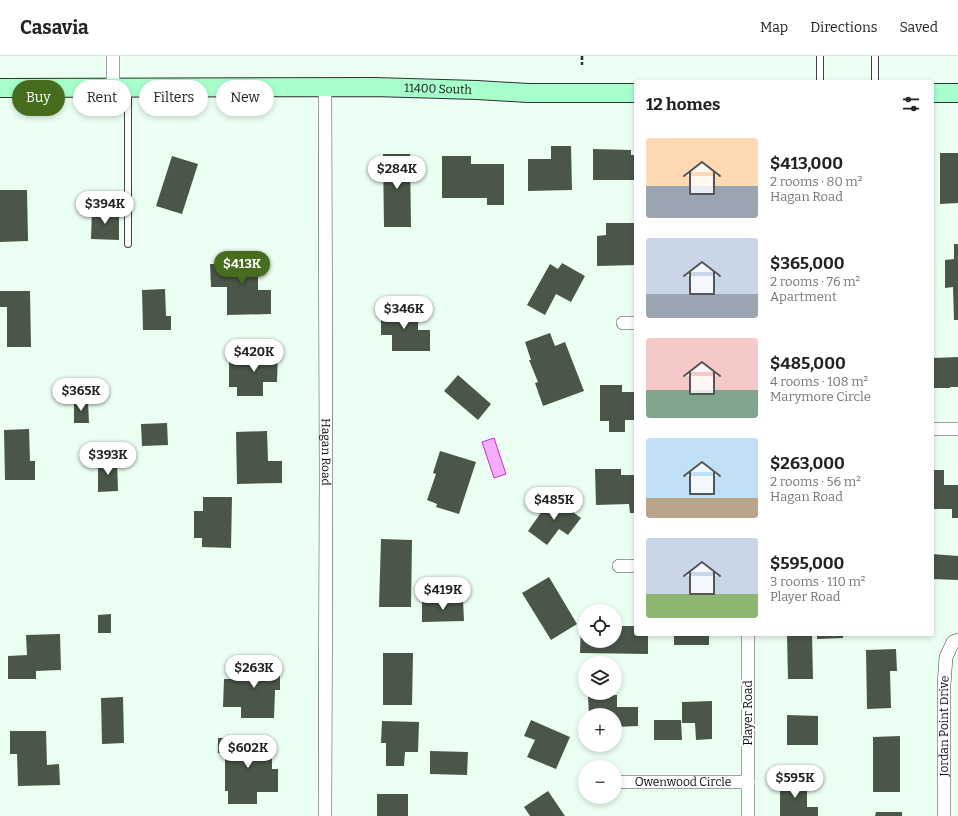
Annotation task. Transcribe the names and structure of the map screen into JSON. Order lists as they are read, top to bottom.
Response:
{
  "streets": {
    "main road": ["11400 South"],
    "street": [
      "Hagan Road",
      "Player Road",
      "Jordan Point Drive",
      "Owenwood Circle"
    ]
  },
  "crossings": [
    ["11400 South", "Hagan Road"],
    ["Player Road", "Owenwood Circle"]
  ],
  "page": {
    "header": "Casavia",
    "nav": ["Map", "Directions", "Saved"],
    "chip": [
      "Buy",
      "Rent",
      "Filters",
      "New"
    ],
    "heading": "12 homes",
    "list": [
      {
        "name": "$413,000",
        "note": "2 rooms · 80 m² · Hagan Road"
      },
      {
        "name": "$365,000",
        "note": "2 rooms · 76 m² · Apartment"
      },
      {
        "name": "$485,000",
        "note": "4 rooms · 108 m² · Marymore Circle"
      },
      {
        "name": "$263,000",
        "note": "2 rooms · 56 m² · Hagan Road"
      },
      {
        "name": "$595,000",
        "note": "3 rooms · 110 m² · Player Road"
      }
    ],
    "price": [
      "$284K",
      "$394K",
      "$413K",
      "$346K",
      "$420K",
      "$365K",
      "$393K",
      "$485K",
      "$419K",
      "$263K",
      "$602K",
      "$595K"
    ],
    "map_buttons": ["+", "−"]
  }
}
